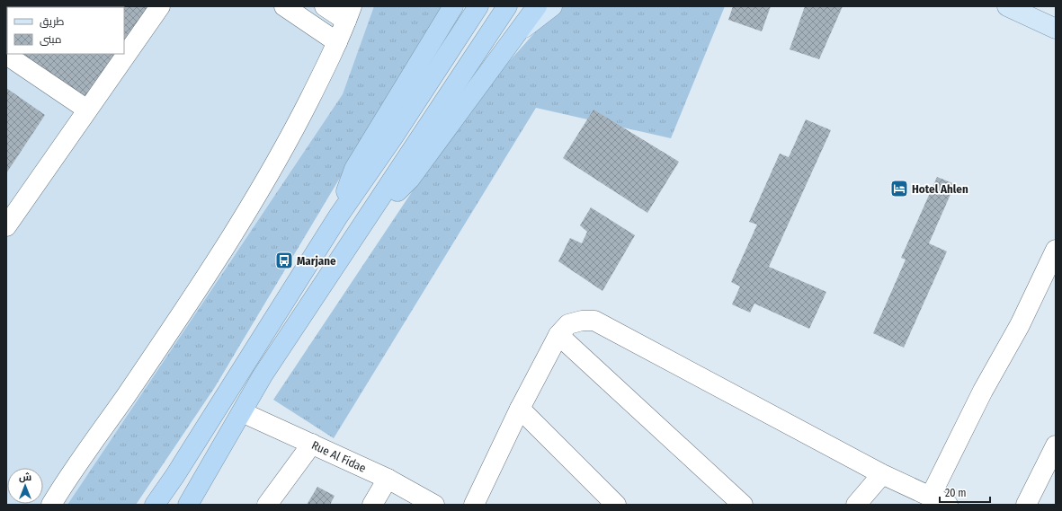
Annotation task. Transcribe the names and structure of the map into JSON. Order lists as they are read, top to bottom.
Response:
{
  "streets": {
    "street": ["Rue Al Fidae"]
  },
  "places": {
    "hotel": ["Hotel Ahlen"],
    "bus stop": ["Marjane"]
  },
  "legend": ["طريق", "مبنى"],
  "scale_bar": "20 m",
  "north": "top"
}
